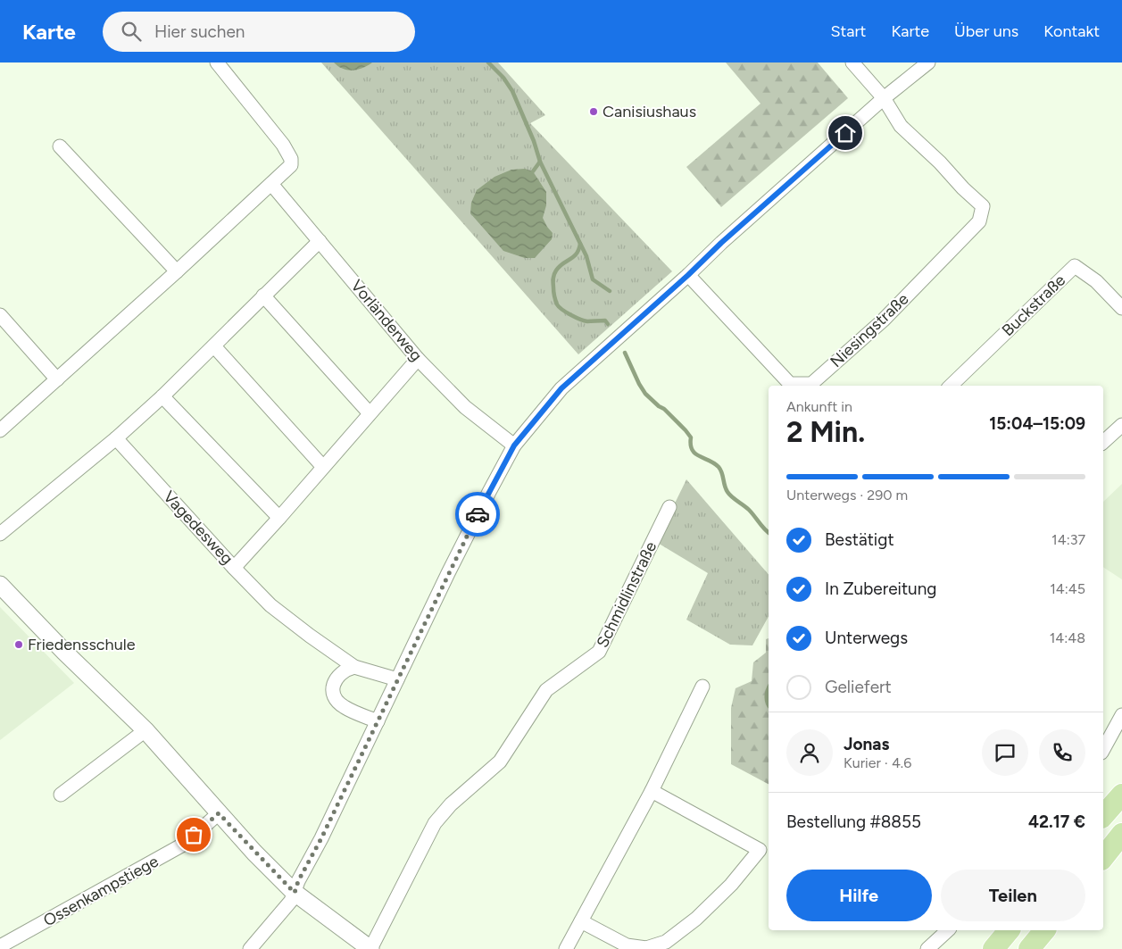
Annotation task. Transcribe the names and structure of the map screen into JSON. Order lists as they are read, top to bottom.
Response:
{
  "streets": {
    "street": [
      "Buckstraße",
      "Vorländerweg",
      "Niesingstraße",
      "Vagedesweg",
      "Schmidlinstraße",
      "Ossenkampstiege"
    ]
  },
  "crossings": [
    ["Vorländerweg", "Vagedesweg"]
  ],
  "places": ["Canisiushaus", "Friedensschule"],
  "page": {
    "header": "Karte",
    "search": "Hier suchen",
    "nav": [
      "Start",
      "Karte",
      "Über uns",
      "Kontakt"
    ],
    "heading": ["2 Min.", "Ankunft in", "15:04–15:09"],
    "panel": [
      "Jonas",
      "Kurier · 4.6",
      "Bestellung #8855",
      "42.17 €"
    ],
    "bar": "Unterwegs · 290 m",
    "list": [
      ["Bestätigt", "14:37"],
      ["In Zubereitung", "14:45"],
      ["Unterwegs", "14:48"],
      "Geliefert"
    ],
    "buttons": ["Hilfe", "Teilen"]
  }
}
